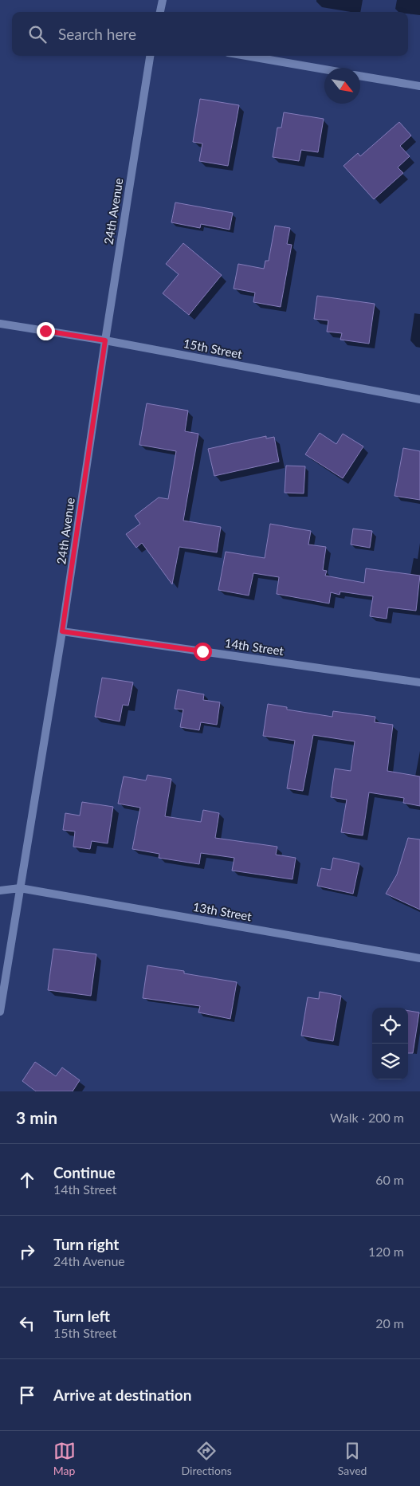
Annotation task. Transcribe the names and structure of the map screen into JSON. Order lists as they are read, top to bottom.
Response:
{
  "streets": {
    "street": [
      "24th Avenue",
      "15th Street",
      "14th Street",
      "13th Street"
    ]
  },
  "crossings": [
    ["24th Avenue", "15th Street"],
    ["24th Avenue", "14th Street"],
    ["24th Avenue", "13th Street"]
  ],
  "north": "bottom right",
  "page": {
    "search": "Search here",
    "heading": ["3 min", "Walk · 200 m"],
    "list": [
      ["Continue", "14th Street", "60 m"],
      ["Turn right", "24th Avenue", "120 m"],
      ["Turn left", "15th Street", "20 m"],
      "Arrive at destination"
    ],
    "nav": ["Map", "Directions", "Saved"]
  }
}
